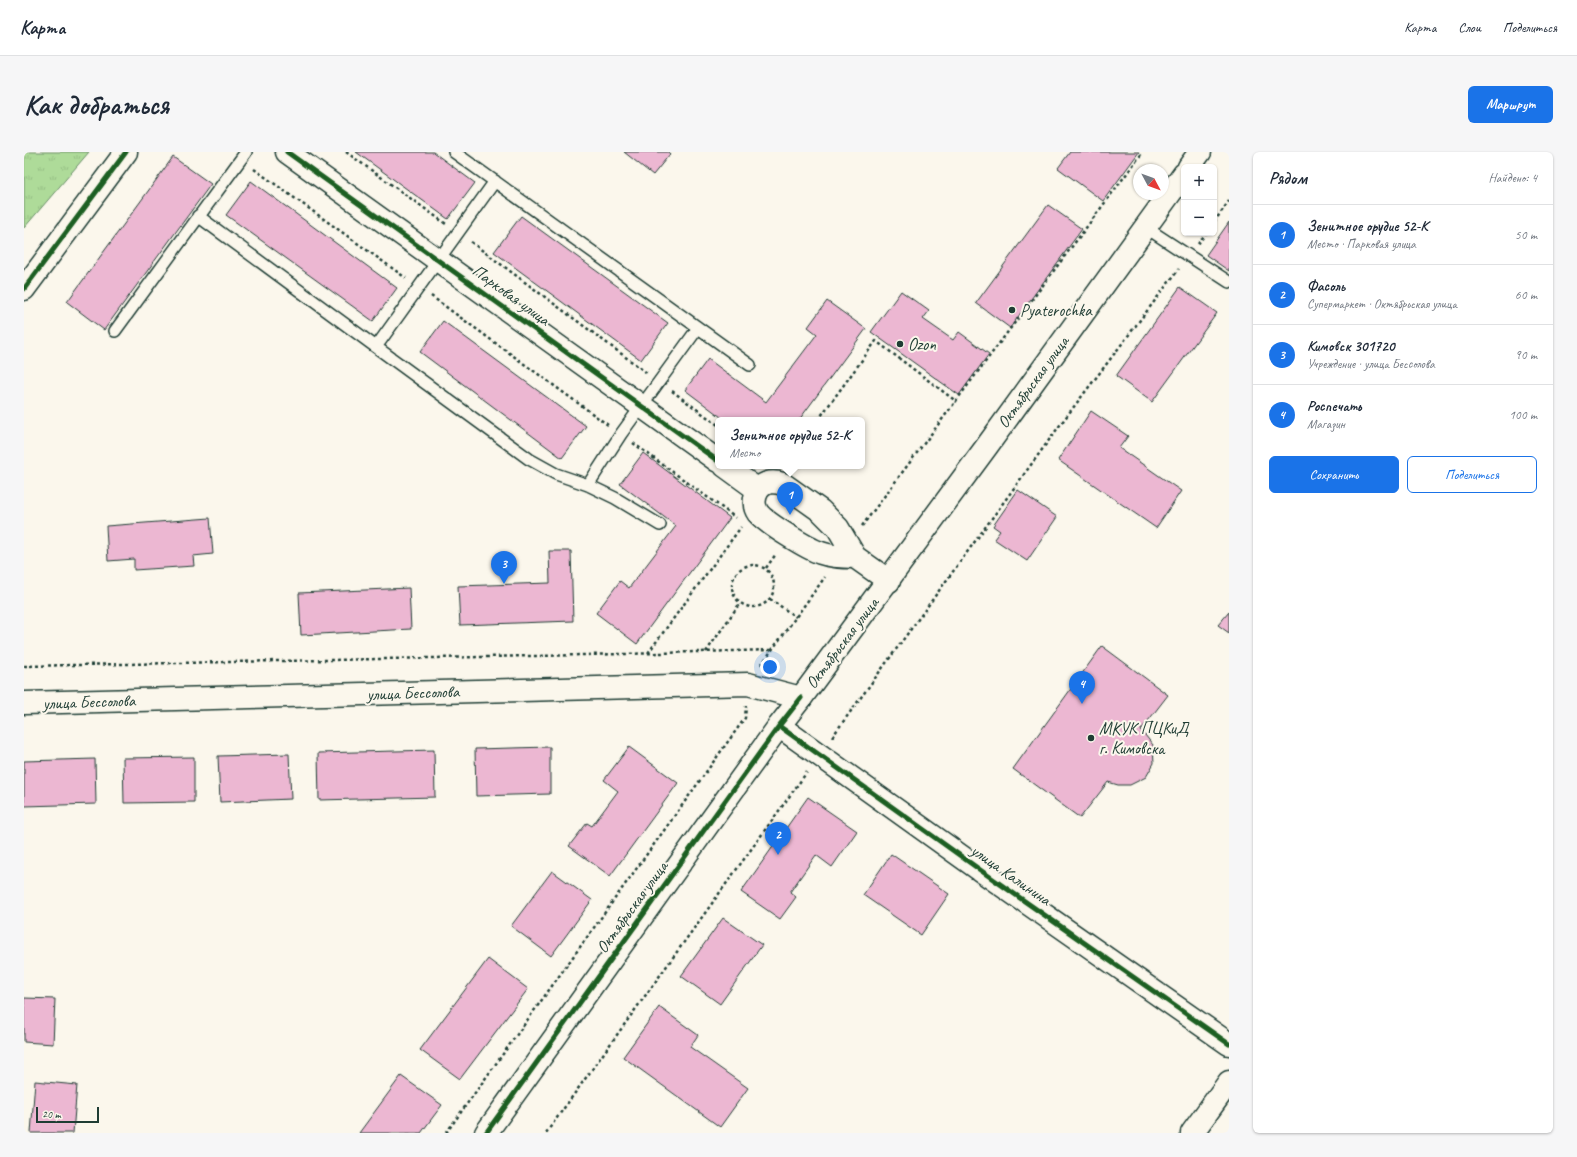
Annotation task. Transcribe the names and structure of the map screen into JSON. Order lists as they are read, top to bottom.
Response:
{
  "streets": {
    "street": [
      "Парковая улица",
      "Октябрьская улица",
      "улица Бессолова",
      "улица Калинина"
    ]
  },
  "crossings": [
    ["Октябрьская улица", "улица Бессолова"],
    ["Октябрьская улица", "улица Калинина"]
  ],
  "places": ["Pyaterochka", "Ozon", "МКУК ПЦКиД г. Кимовска"],
  "scale_bar": "20 m",
  "north": "bottom right",
  "page": {
    "header": "Карта",
    "nav": ["Карта", "Слои", "Поделиться"],
    "buttons": [
      "Маршрут",
      ["Сохранить", "Поделиться"]
    ],
    "title": "Как добраться",
    "heading": ["Рядом", "Найдено: 4"],
    "map_buttons": ["+", "−"],
    "list": [
      {
        "mark": "1",
        "name": "Зенитное орудие 52-К",
        "note": "Место · Парковая улица",
        "value": "50 m"
      },
      {
        "mark": "2",
        "name": "Фасоль",
        "note": "Супермаркет · Октябрьская улица",
        "value": "60 m"
      },
      {
        "mark": "3",
        "name": "Кимовск 301720",
        "note": "Учреждение · улица Бессолова",
        "value": "90 m"
      },
      {
        "mark": "4",
        "name": "Роспечать",
        "note": "Магазин",
        "value": "100 m"
      }
    ],
    "popup": ["Зенитное орудие 52-К", "Место"],
    "pins": [
      "1",
      "3",
      "4",
      "2"
    ],
    "scale": "20 m"
  }
}
